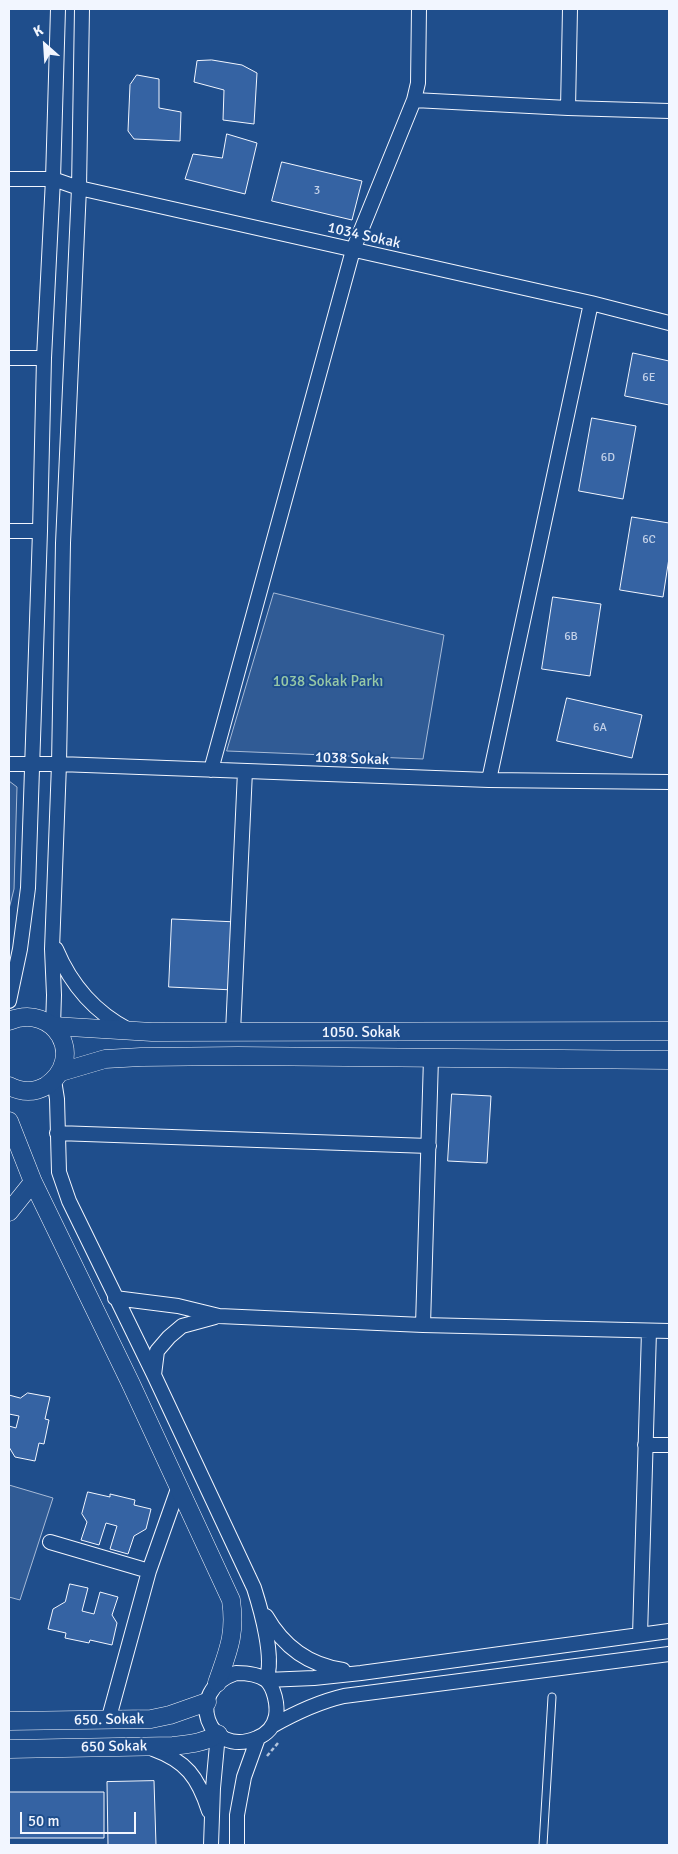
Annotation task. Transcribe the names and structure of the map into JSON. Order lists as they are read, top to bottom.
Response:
{
  "streets": {
    "street": [
      "1034 Sokak",
      "1038 Sokak",
      "1050. Sokak",
      "650. Sokak",
      "650 Sokak"
    ]
  },
  "crossings": [
    ["650. Sokak", "650 Sokak"]
  ],
  "parks": ["1038 Sokak Parkı"],
  "house_numbers": [
    "3",
    "6E",
    "6D",
    "6C",
    "6B",
    "6A"
  ],
  "scale_bar": "50 m",
  "north": "top left"
}
